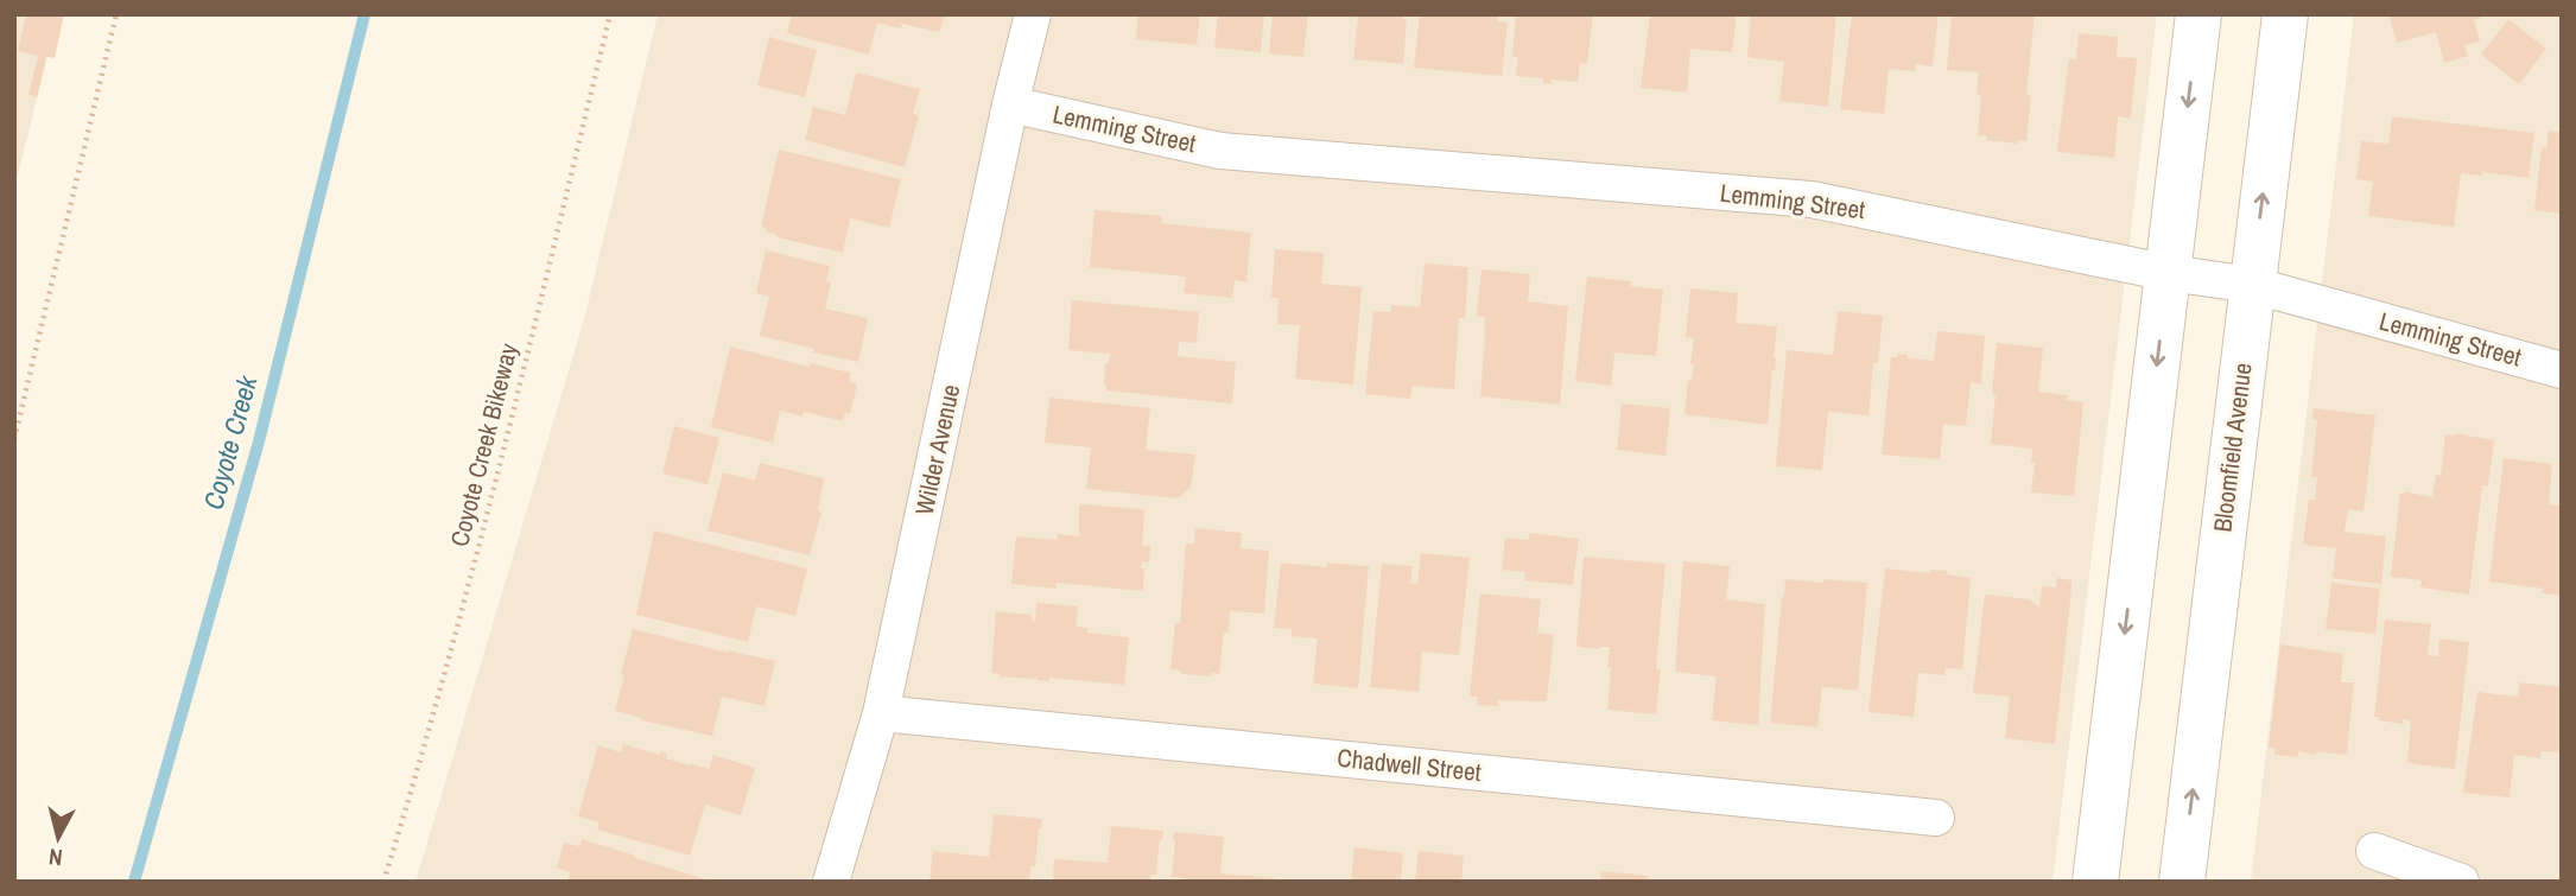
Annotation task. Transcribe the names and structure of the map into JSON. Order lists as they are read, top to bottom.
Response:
{
  "streets": {
    "street": [
      "Lemming Street",
      "Bloomfield Avenue",
      "Wilder Avenue",
      "Chadwell Street"
    ],
    "path": ["Coyote Creek Bikeway"]
  },
  "crossings": [
    ["Lemming Street", "Bloomfield Avenue"],
    ["Lemming Street", "Wilder Avenue"],
    ["Wilder Avenue", "Chadwell Street"]
  ],
  "water": ["Coyote Creek"],
  "north": "bottom"
}
